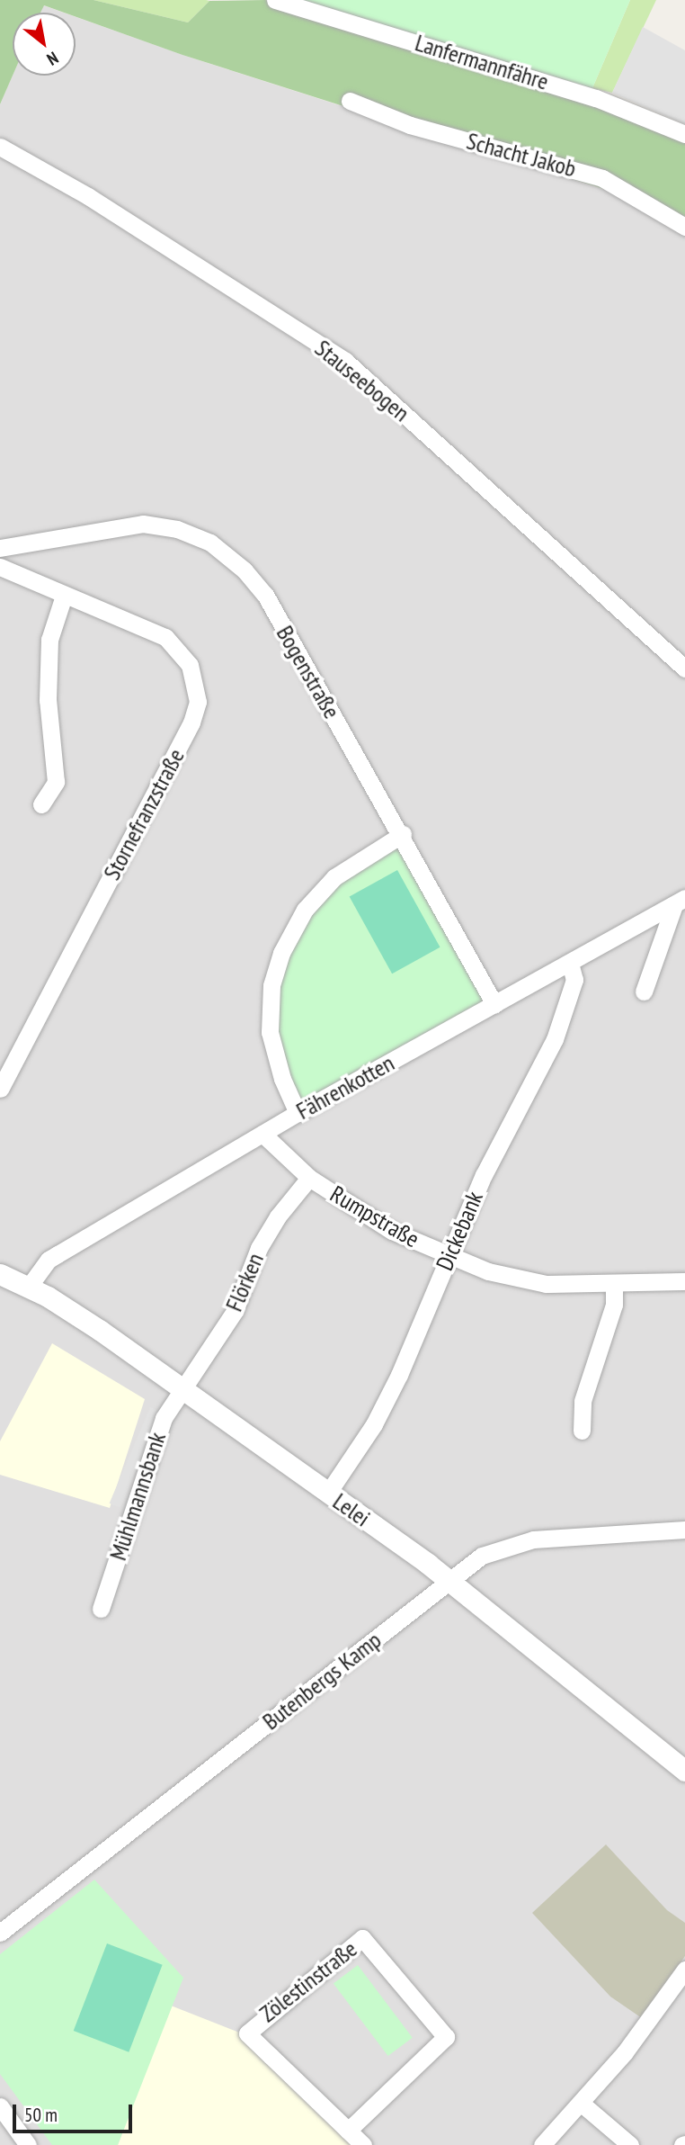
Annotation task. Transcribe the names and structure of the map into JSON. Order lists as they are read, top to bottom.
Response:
{
  "streets": {
    "street": [
      "Lanfermannfähre",
      "Schacht Jakob",
      "Stauseebogen",
      "Bogenstraße",
      "Stornefranzstraße",
      "Fährenkotten",
      "Rumpstraße",
      "Dickebank",
      "Flörken",
      "Mühlmannsbank",
      "Lelei",
      "Butenbergs Kamp",
      "Zölestinstraße"
    ]
  },
  "crossings": [
    ["Bogenstraße", "Fährenkotten"],
    ["Fährenkotten", "Rumpstraße"],
    ["Fährenkotten", "Dickebank"],
    ["Fährenkotten", "Lelei"],
    ["Rumpstraße", "Dickebank"],
    ["Rumpstraße", "Flörken"],
    ["Dickebank", "Lelei"],
    ["Flörken", "Mühlmannsbank"],
    ["Flörken", "Lelei"],
    ["Mühlmannsbank", "Lelei"],
    ["Lelei", "Butenbergs Kamp"]
  ],
  "scale_bar": "50 m",
  "north": "bottom right"
}
